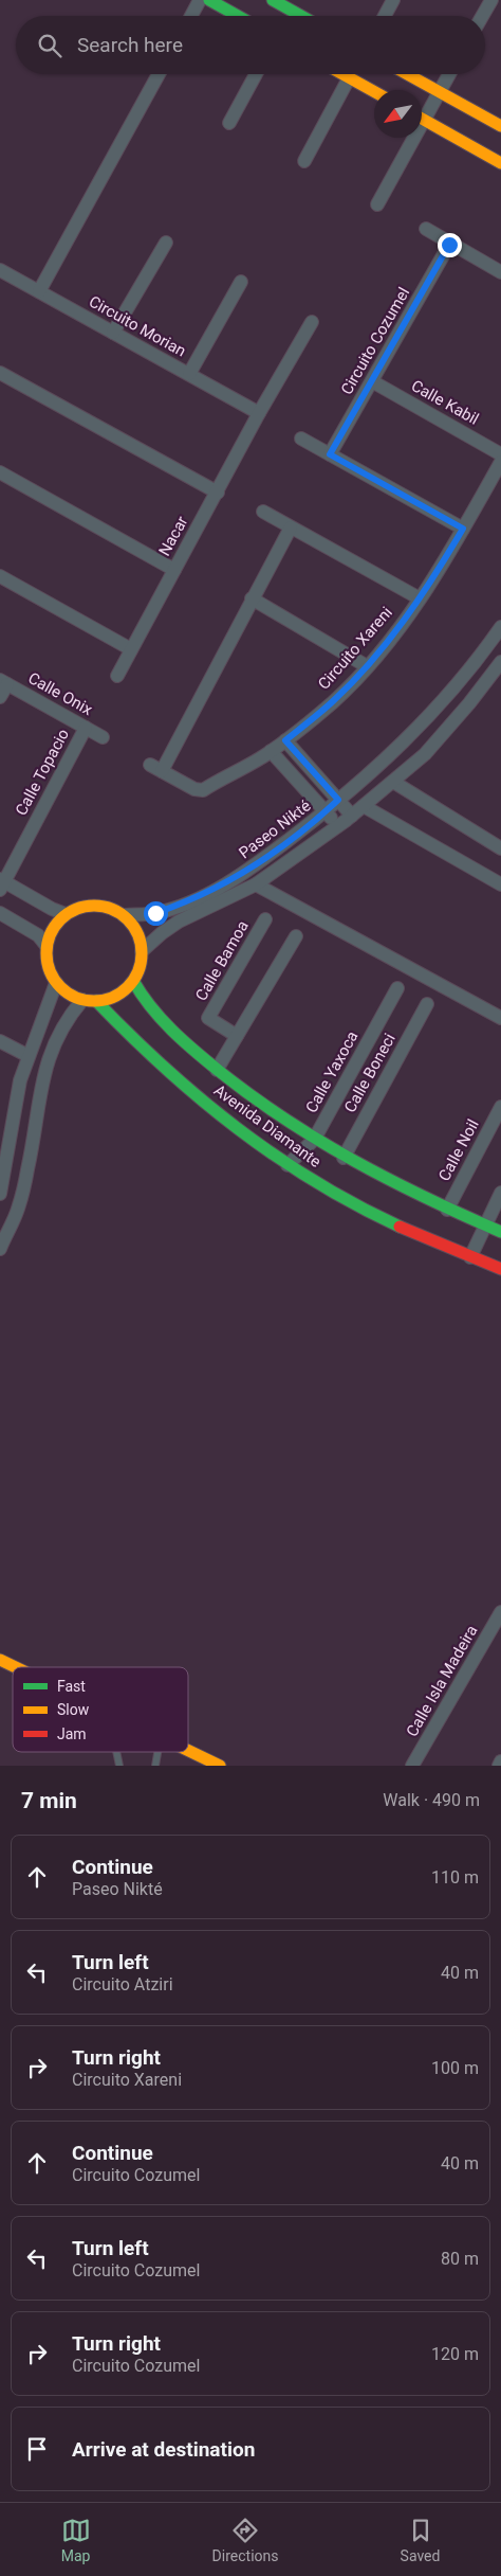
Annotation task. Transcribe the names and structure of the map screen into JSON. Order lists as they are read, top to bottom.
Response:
{
  "streets": {
    "street": [
      "Circuito Morian",
      "Circuito Cozumel",
      "Calle Kabil",
      "Nacar",
      "Circuito Xareni",
      "Calle Onix",
      "Calle Topacio",
      "Paseo Nikté",
      "Calle Bamoa",
      "Calle Yaxoca",
      "Calle Boneci",
      "Avenida Diamante",
      "Calle Noil",
      "Calle Isla Madeira"
    ]
  },
  "crossings": [
    ["Circuito Morian", "Nacar"],
    ["Circuito Cozumel", "Calle Kabil"],
    ["Calle Onix", "Calle Topacio"],
    ["Paseo Nikté", "Avenida Diamante"],
    ["Calle Yaxoca", "Avenida Diamante"],
    ["Calle Boneci", "Avenida Diamante"],
    ["Avenida Diamante", "Calle Noil"]
  ],
  "legend": ["Fast", "Slow", "Jam"],
  "north": "bottom left",
  "page": {
    "search": "Search here",
    "heading": ["7 min", "Walk · 490 m"],
    "list": [
      ["Continue", "Paseo Nikté", "110 m"],
      ["Turn left", "Circuito Atziri", "40 m"],
      ["Turn right", "Circuito Xareni", "100 m"],
      ["Continue", "Circuito Cozumel", "40 m"],
      ["Turn left", "Circuito Cozumel", "80 m"],
      ["Turn right", "Circuito Cozumel", "120 m"],
      "Arrive at destination"
    ],
    "nav": ["Map", "Directions", "Saved"]
  }
}
